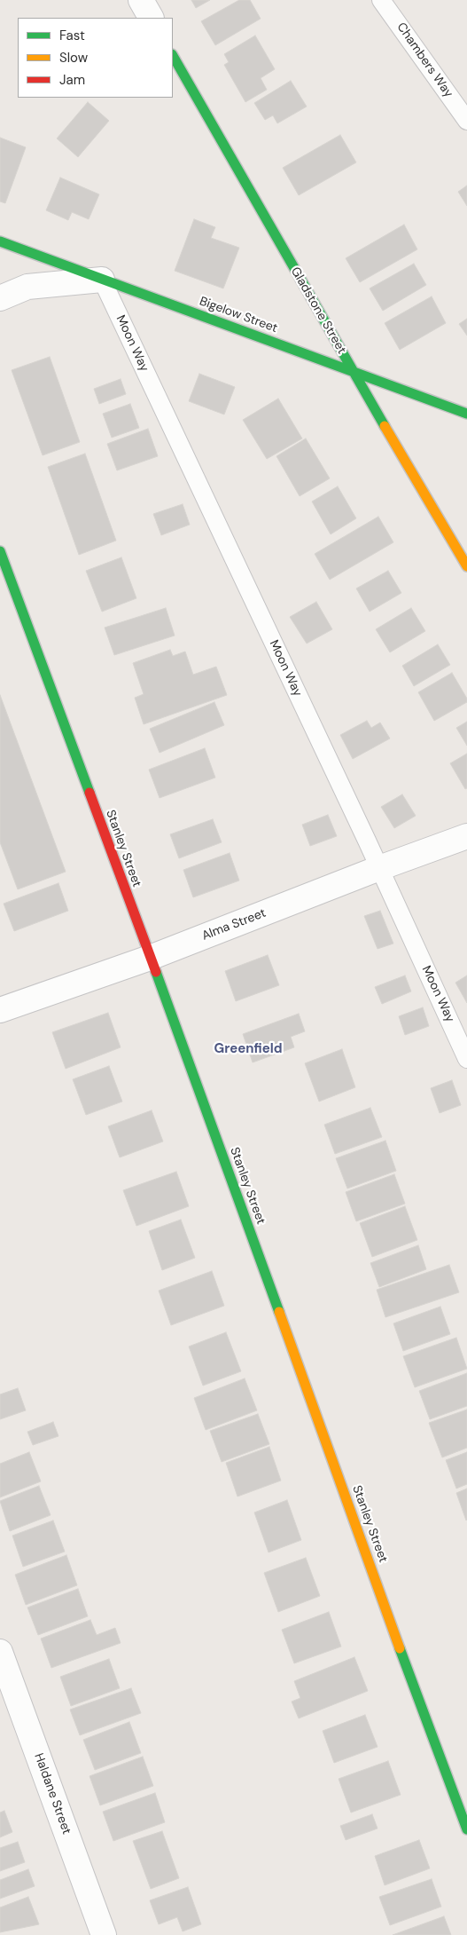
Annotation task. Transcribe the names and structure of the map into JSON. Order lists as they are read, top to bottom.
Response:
{
  "streets": {
    "street": [
      "Gladstone Street",
      "Bigelow Street",
      "Stanley Street",
      "Alma Street",
      "Haldane Street"
    ],
    "lane": ["Chambers Way", "Moon Way"]
  },
  "crossings": [
    ["Gladstone Street", "Bigelow Street"],
    ["Bigelow Street", "Moon Way"],
    ["Moon Way", "Alma Street"],
    ["Stanley Street", "Alma Street"]
  ],
  "districts": ["Greenfield"],
  "legend": ["Fast", "Slow", "Jam"]
}
